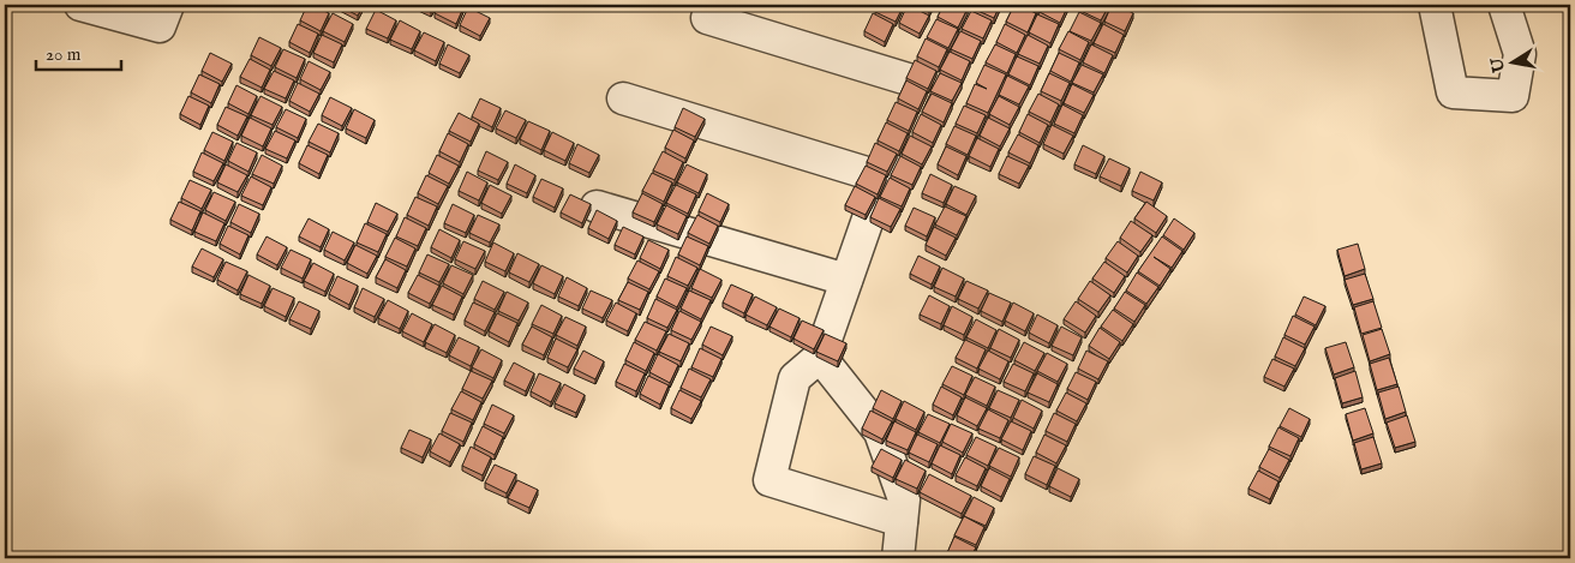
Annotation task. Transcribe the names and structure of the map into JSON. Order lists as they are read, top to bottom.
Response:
{
  "scale_bar": "20 m",
  "north": "left"
}
